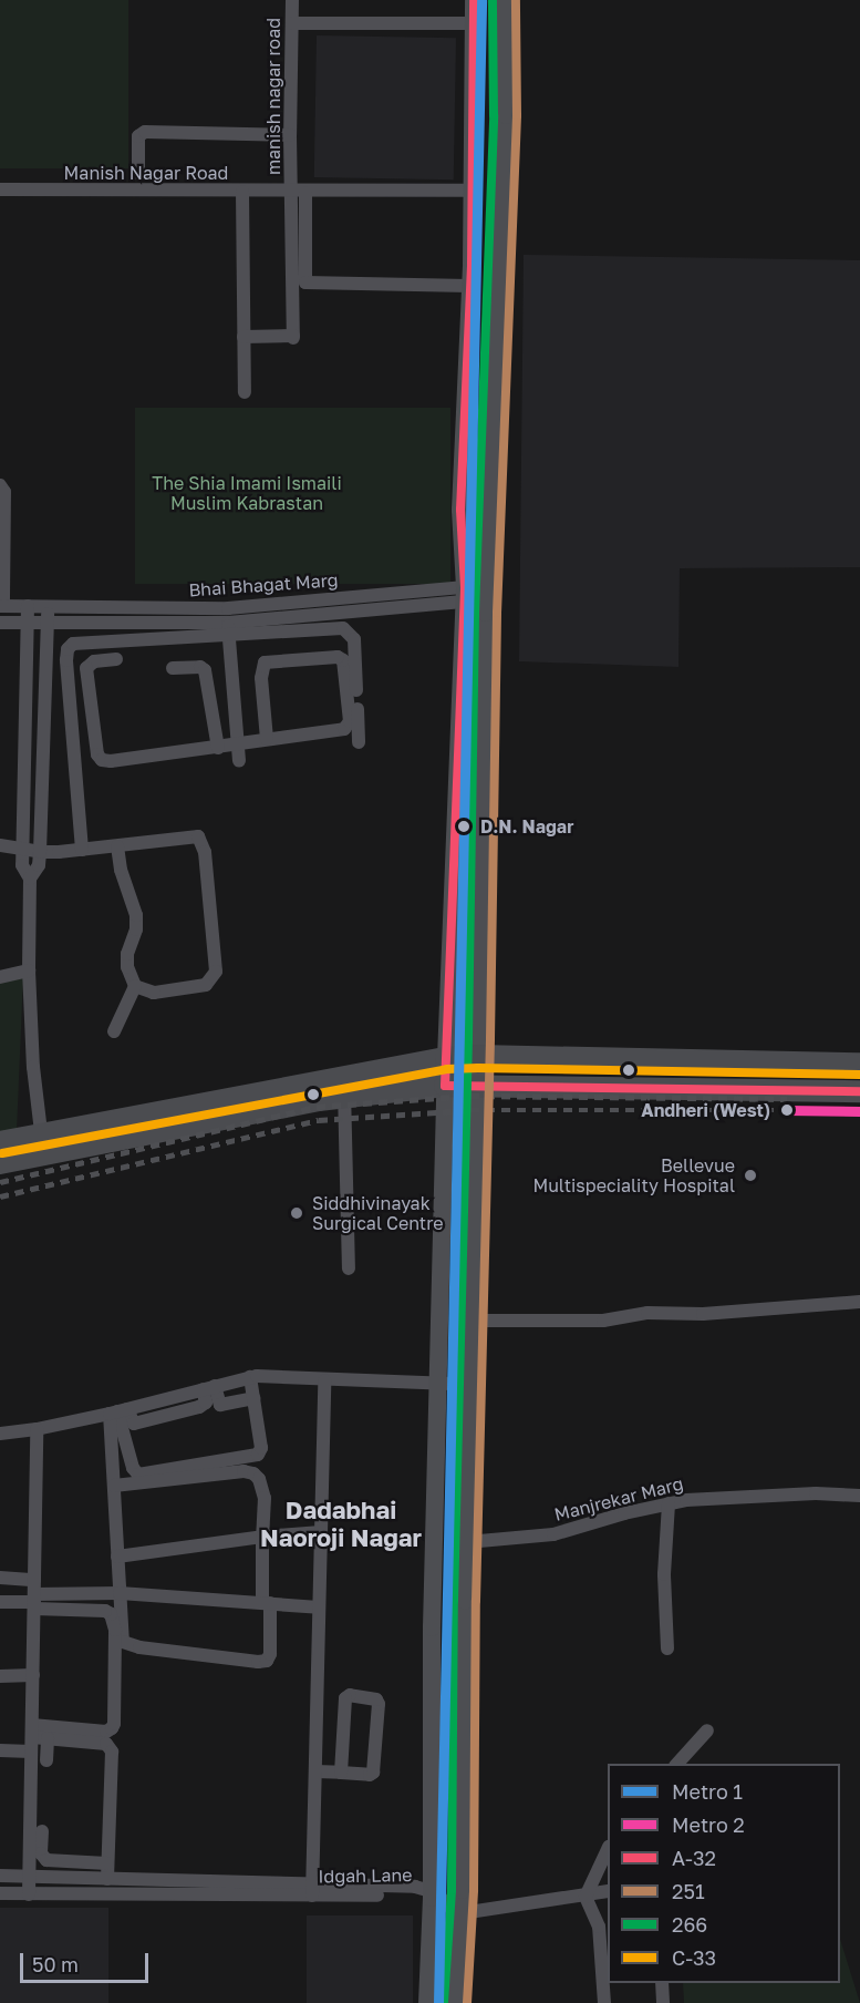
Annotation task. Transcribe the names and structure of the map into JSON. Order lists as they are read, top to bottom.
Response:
{
  "streets": {
    "street": [
      "manish nagar road",
      "Manish Nagar Road",
      "Bhai Bhagat Marg",
      "Manjrekar Marg",
      "Idgah Lane"
    ]
  },
  "crossings": [
    ["manish nagar road", "Manish Nagar Road"]
  ],
  "districts": ["Dadabhai Naoroji Nagar"],
  "parks": ["The Shia Imami Ismaili Muslim Kabrastan"],
  "places": [
    "D.N. Nagar",
    "Andheri (West)",
    "Bellevue Multispeciality Hospital",
    "Siddhivinayak Surgical Centre"
  ],
  "lines": [
    "metro line 1",
    "transit line A-32",
    "transit line 251",
    "transit line 266",
    "transit line C-33",
    "metro line 2"
  ],
  "legend": [
    "Metro 1",
    "Metro 2",
    "A-32",
    "251",
    "266",
    "C-33"
  ],
  "scale_bar": "50 m"
}
